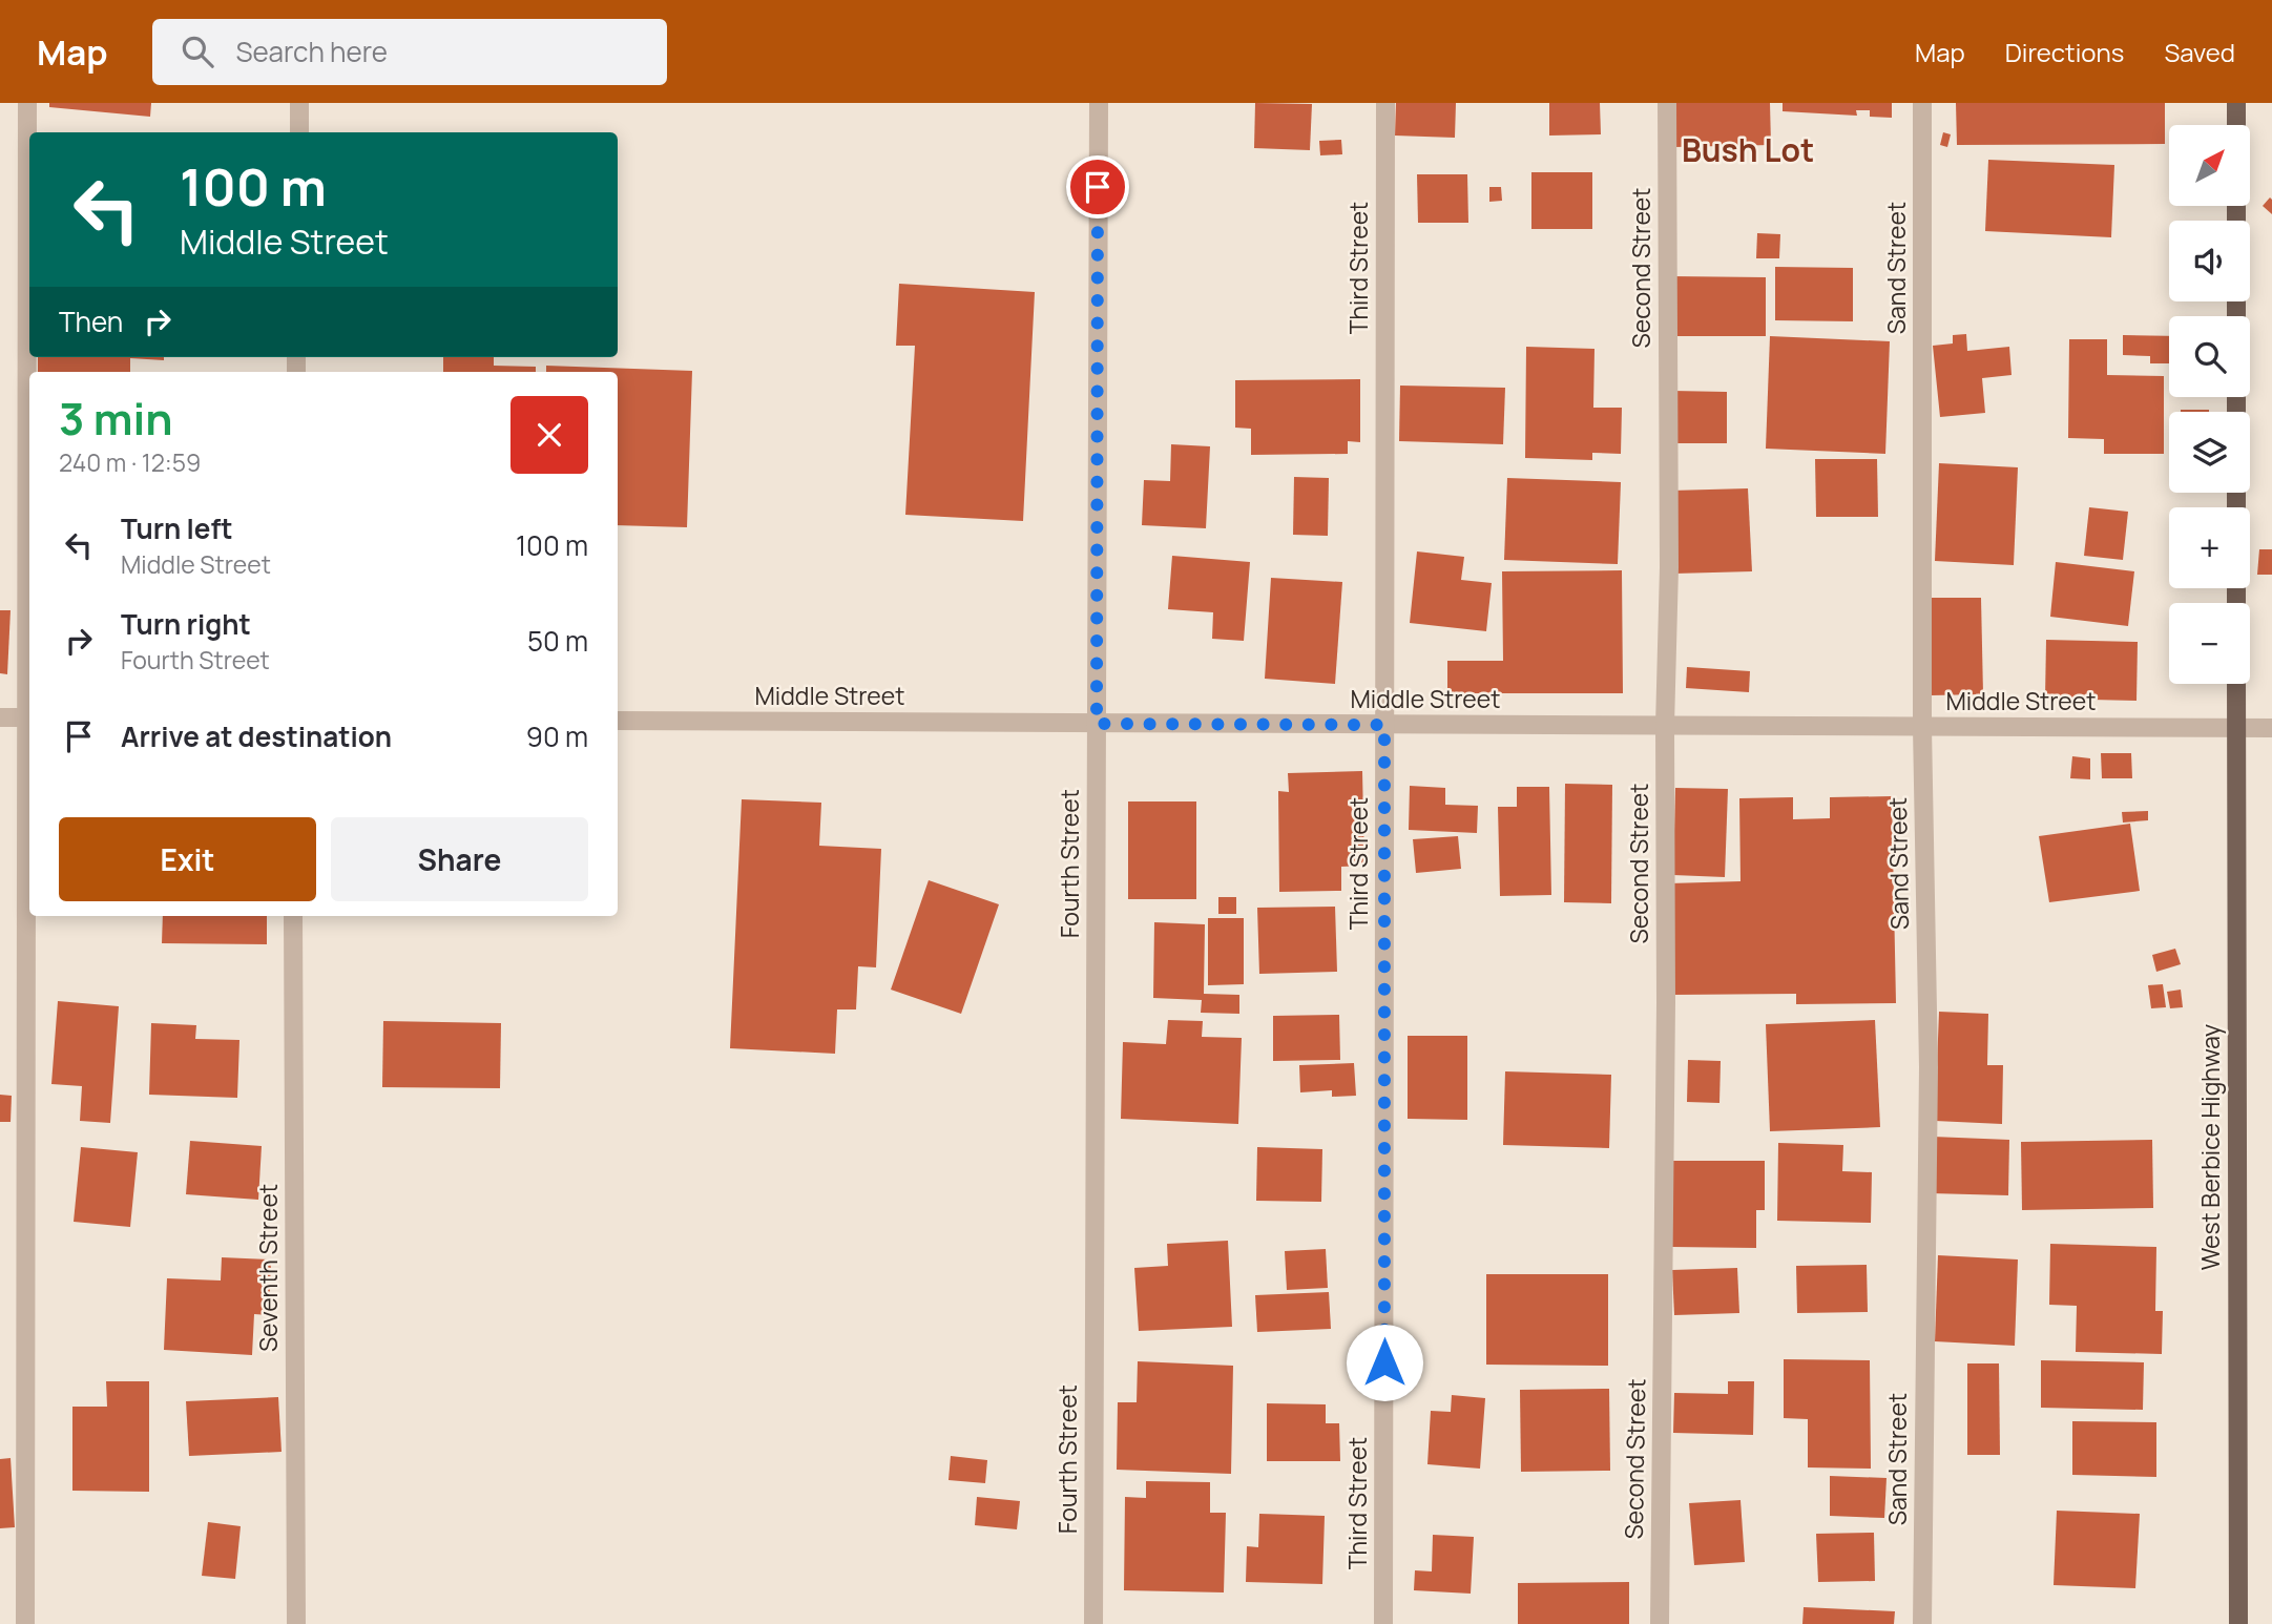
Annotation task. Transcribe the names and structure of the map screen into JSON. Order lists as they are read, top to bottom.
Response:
{
  "streets": {
    "main road": ["West Berbice Highway"],
    "street": [
      "Third Street",
      "Second Street",
      "Sand Street",
      "Middle Street",
      "Fourth Street",
      "Seventh Street"
    ]
  },
  "crossings": [
    ["Third Street", "Middle Street"],
    ["Second Street", "Middle Street"],
    ["Sand Street", "Middle Street"],
    ["Middle Street", "Fourth Street"],
    ["Middle Street", "West Berbice Highway"]
  ],
  "districts": ["Bush Lot"],
  "north": "top right",
  "page": {
    "header": "Map",
    "search": "Search here",
    "nav": ["Map", "Directions", "Saved"],
    "map_buttons": ["+", "−"],
    "turn": ["100 m", "Middle Street"],
    "then": "Then",
    "heading": ["3 min", "240 m · 12:59"],
    "list": [
      {
        "name": "Turn left",
        "note": "Middle Street",
        "value": "100 m"
      },
      {
        "name": "Turn right",
        "note": "Fourth Street",
        "value": "50 m"
      },
      {
        "name": "Arrive at destination",
        "value": "90 m"
      }
    ],
    "buttons": ["Exit", "Share"]
  }
}
